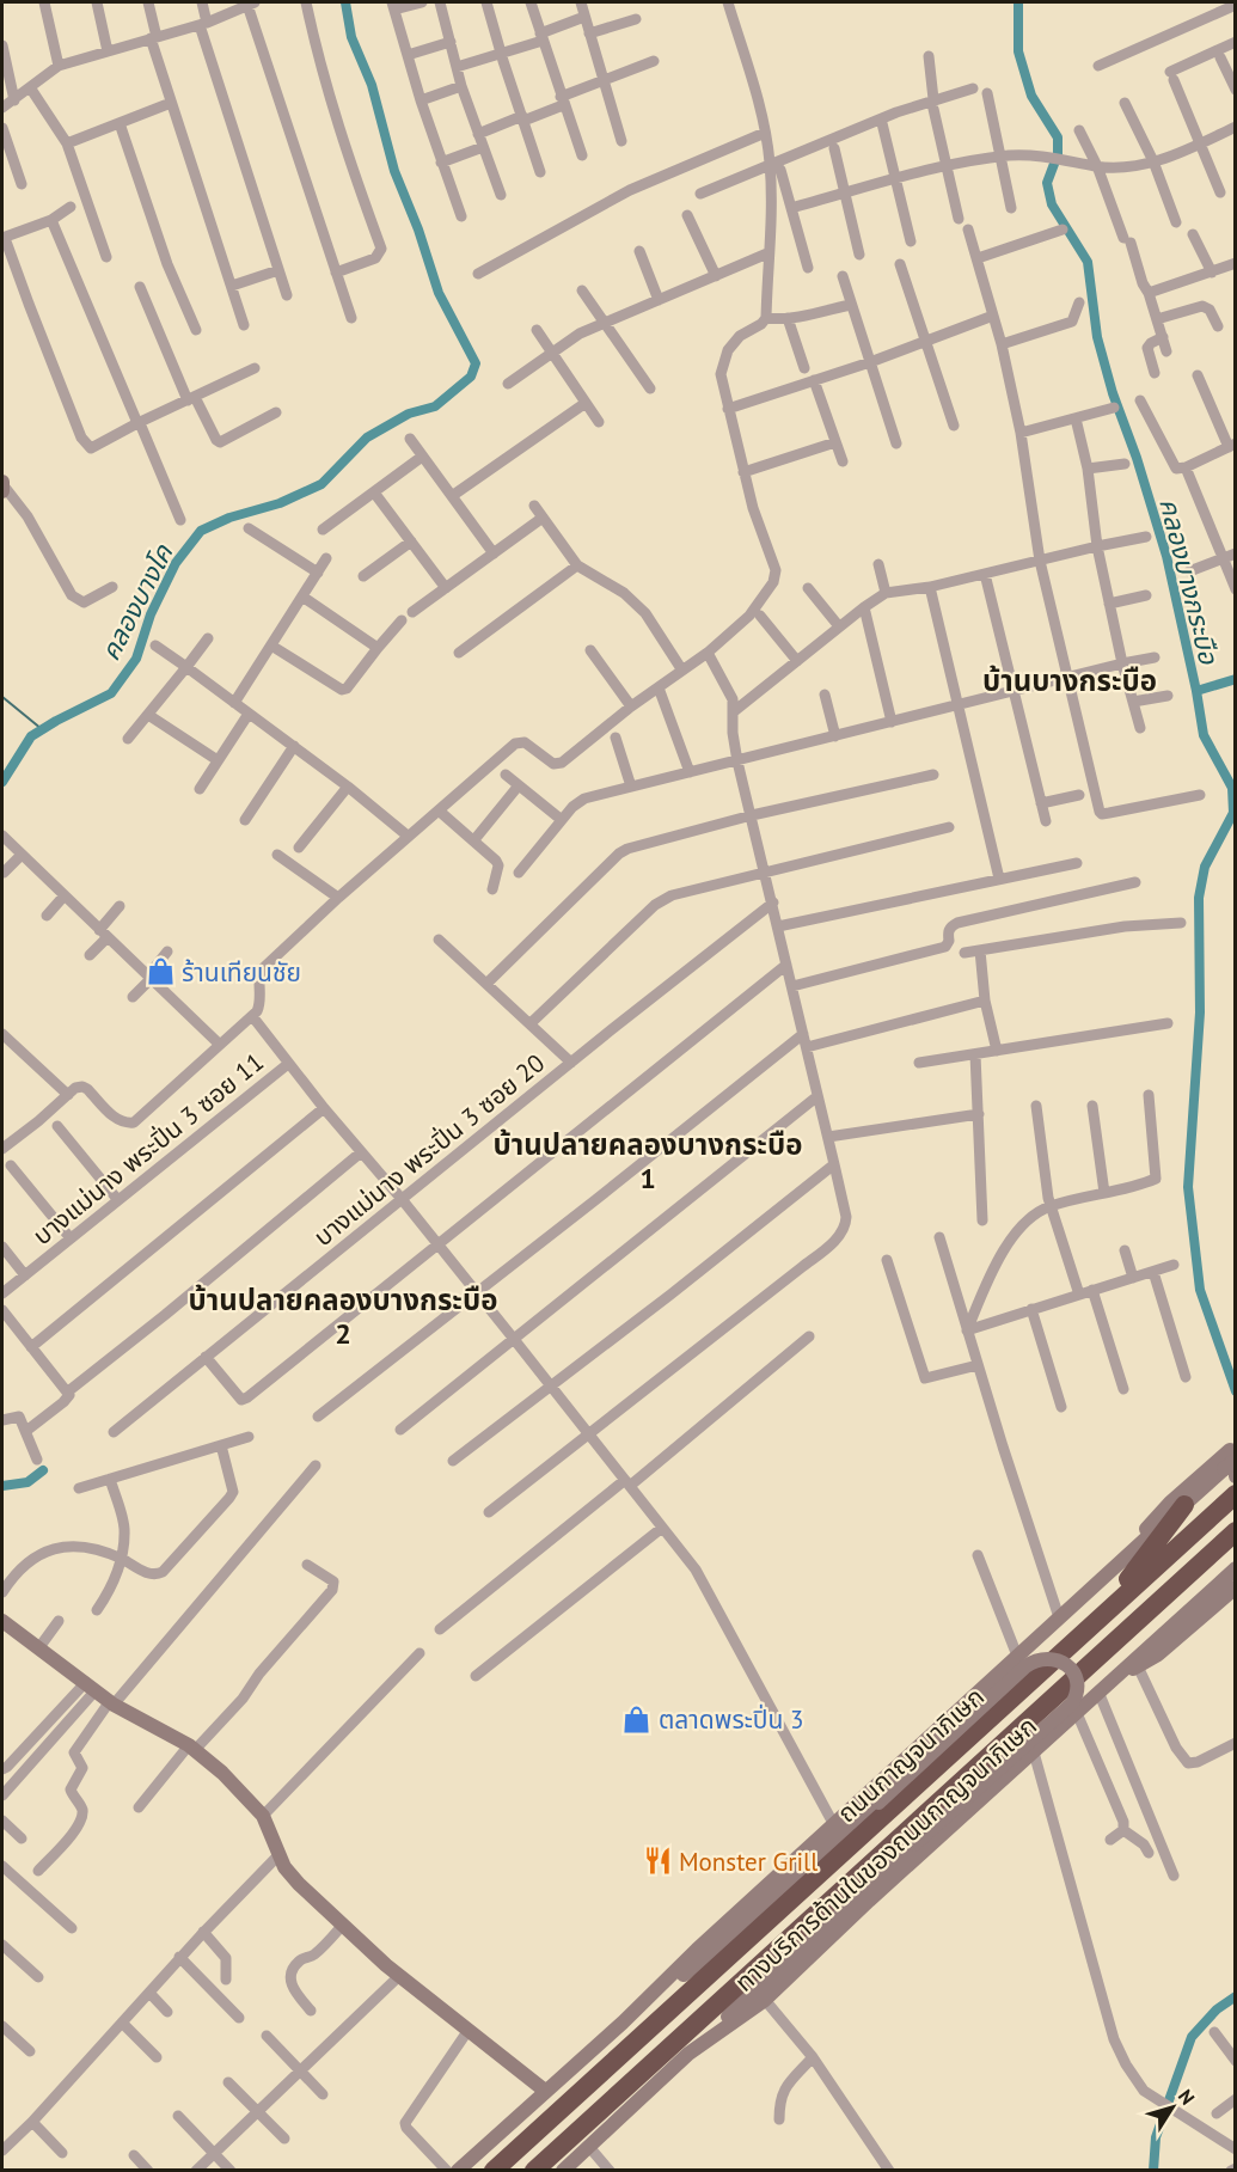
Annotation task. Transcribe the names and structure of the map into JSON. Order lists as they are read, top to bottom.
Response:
{
  "streets": {
    "highway": ["ถนนกาญจนาภิเษก"],
    "main road": ["ทางบริการด้านในของถนนกาญจนาภิเษก"],
    "street": ["บางแม่นาง พระปิ่น 3 ซอย 11", "บางแม่นาง พระปิ่น 3 ซอย 20"]
  },
  "districts": ["บ้านบางกระบือ", "บ้านปลายคลองบางกระบือ 1", "บ้านปลายคลองบางกระบือ 2"],
  "water": ["คลองบางกระบือ", "คลองบางโค"],
  "places": {
    "shop": ["ร้านเทียนชัย", "ตลาดพระปิ่น 3"],
    "restaurant": ["Monster Grill"]
  },
  "north": "top right"
}
